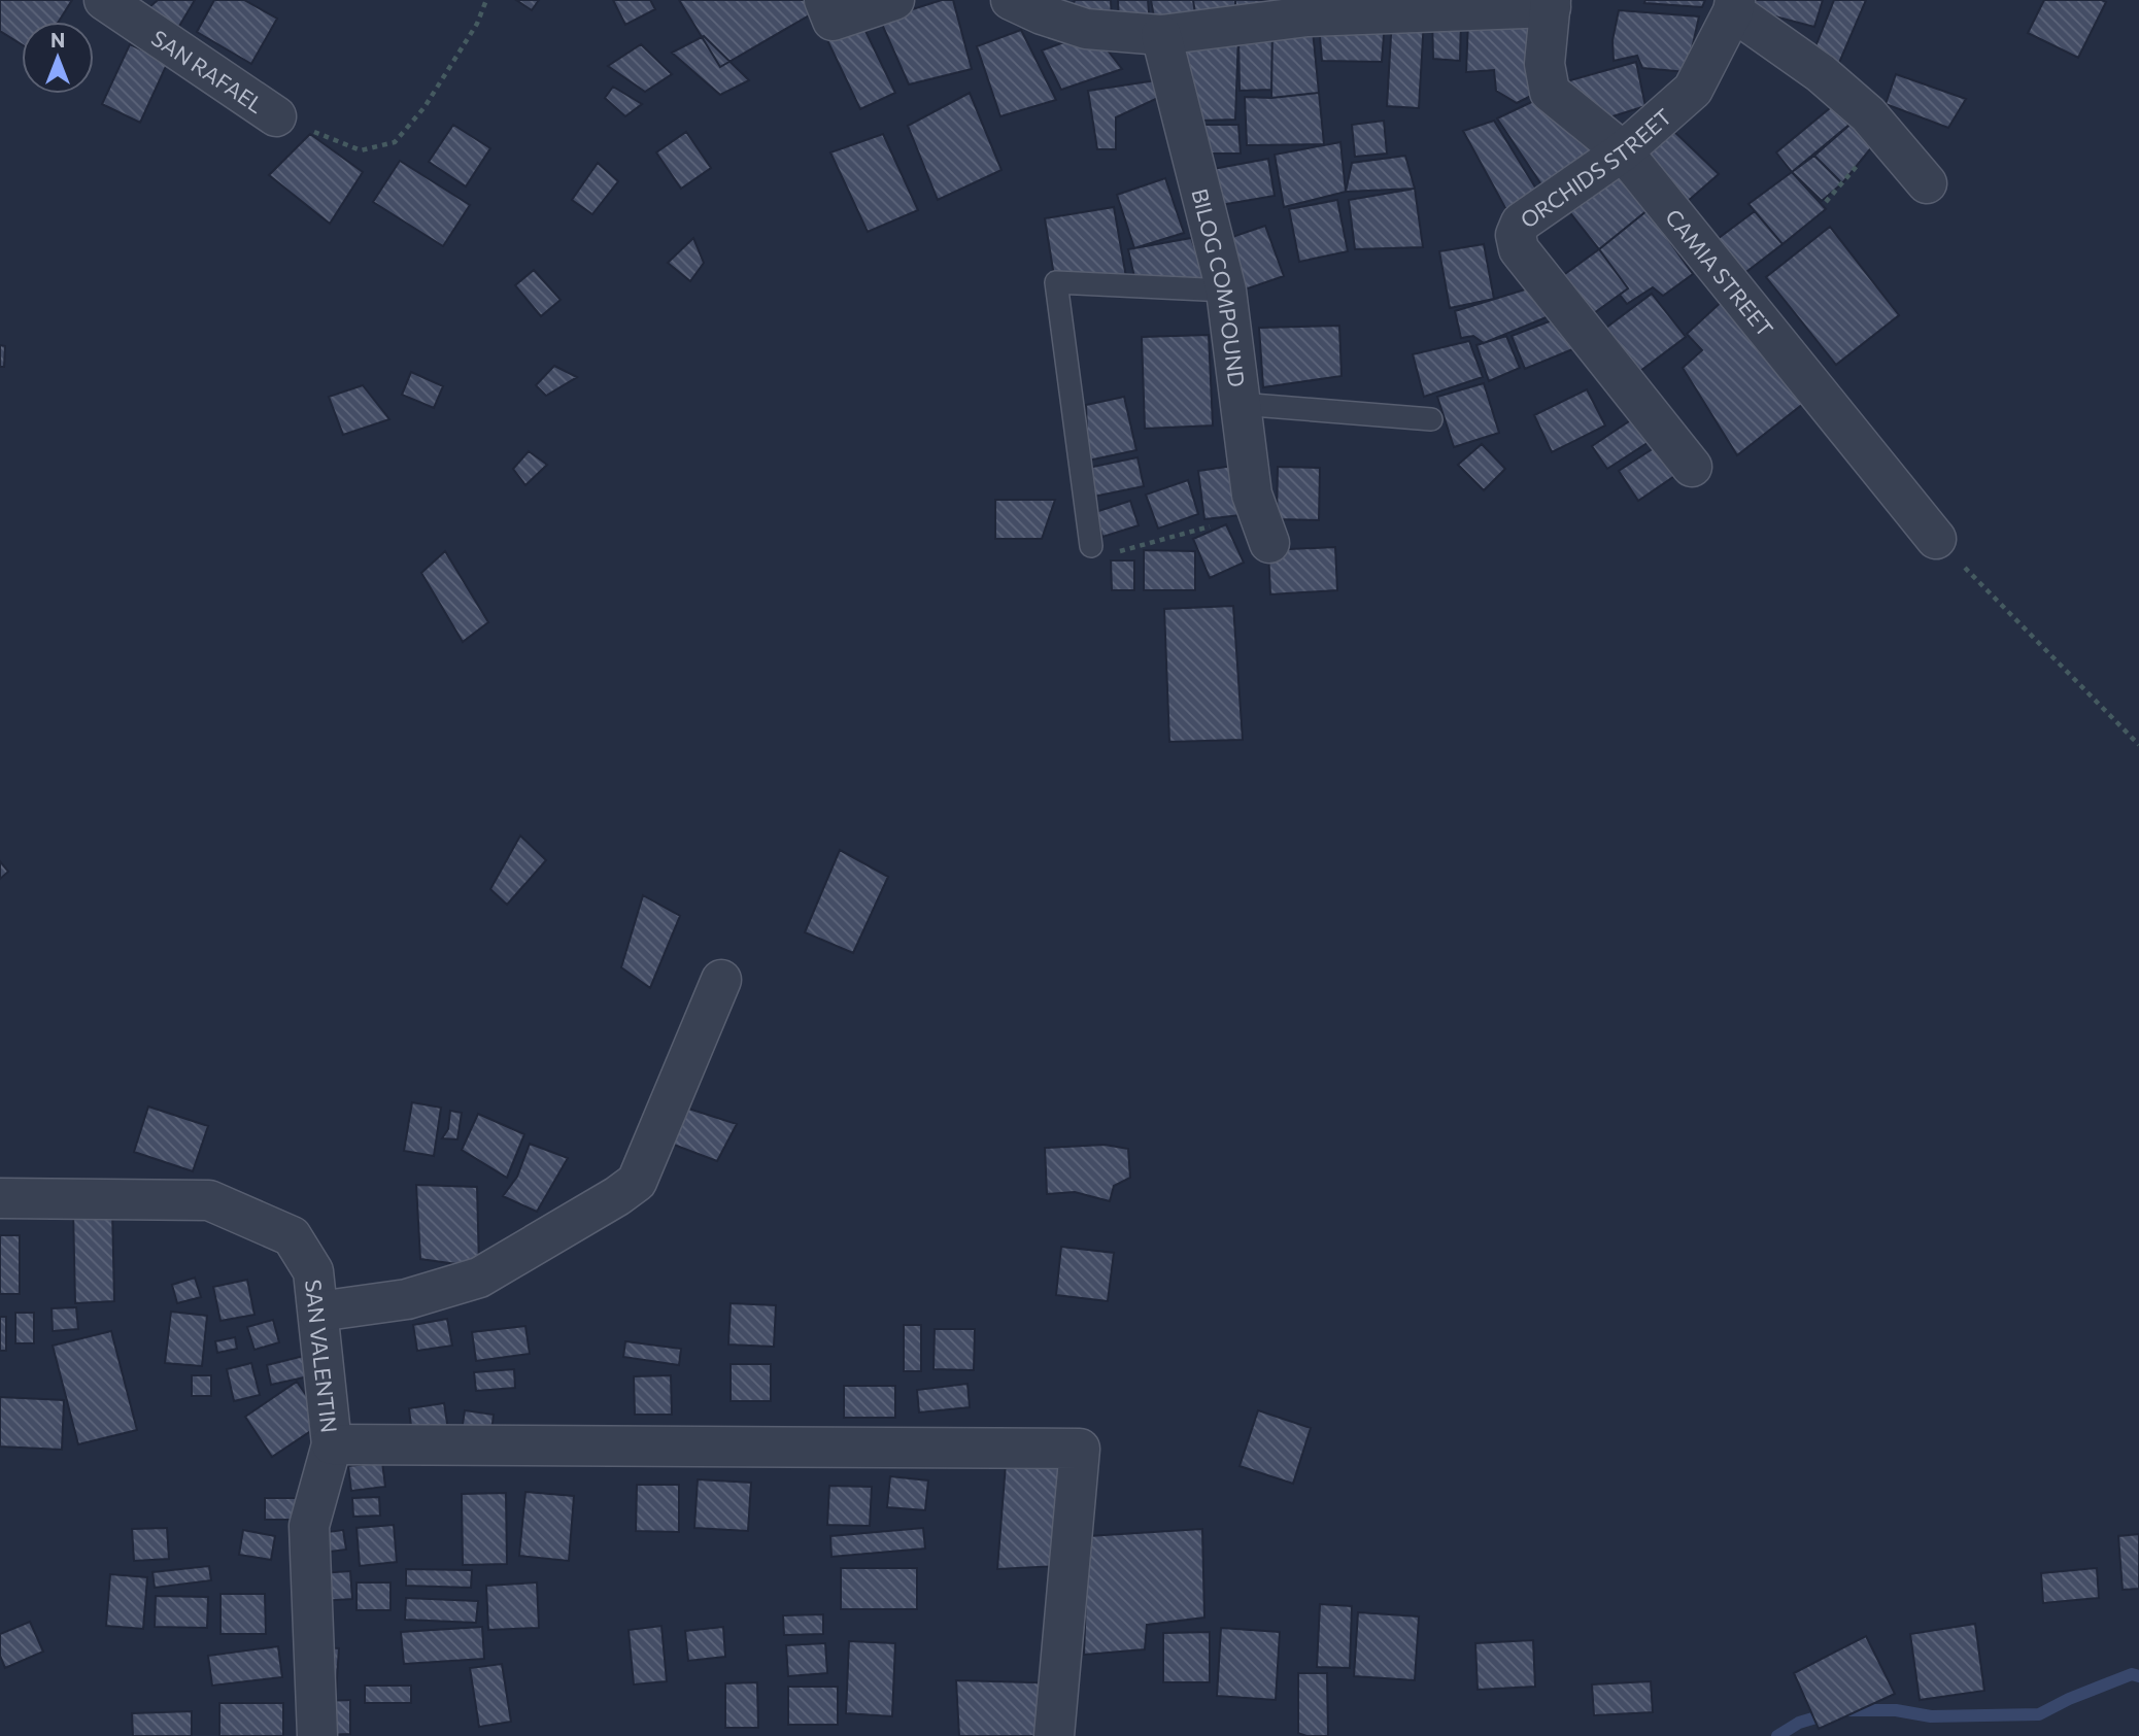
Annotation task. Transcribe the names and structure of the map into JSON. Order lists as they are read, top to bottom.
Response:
{
  "streets": {
    "street": [
      "SAN RAFAEL",
      "ORCHIDS STREET",
      "CAMIA STREET",
      "BILOG COMPOUND",
      "SAN VALENTIN"
    ]
  },
  "crossings": [
    ["ORCHIDS STREET", "CAMIA STREET"]
  ],
  "north": "top"
}
